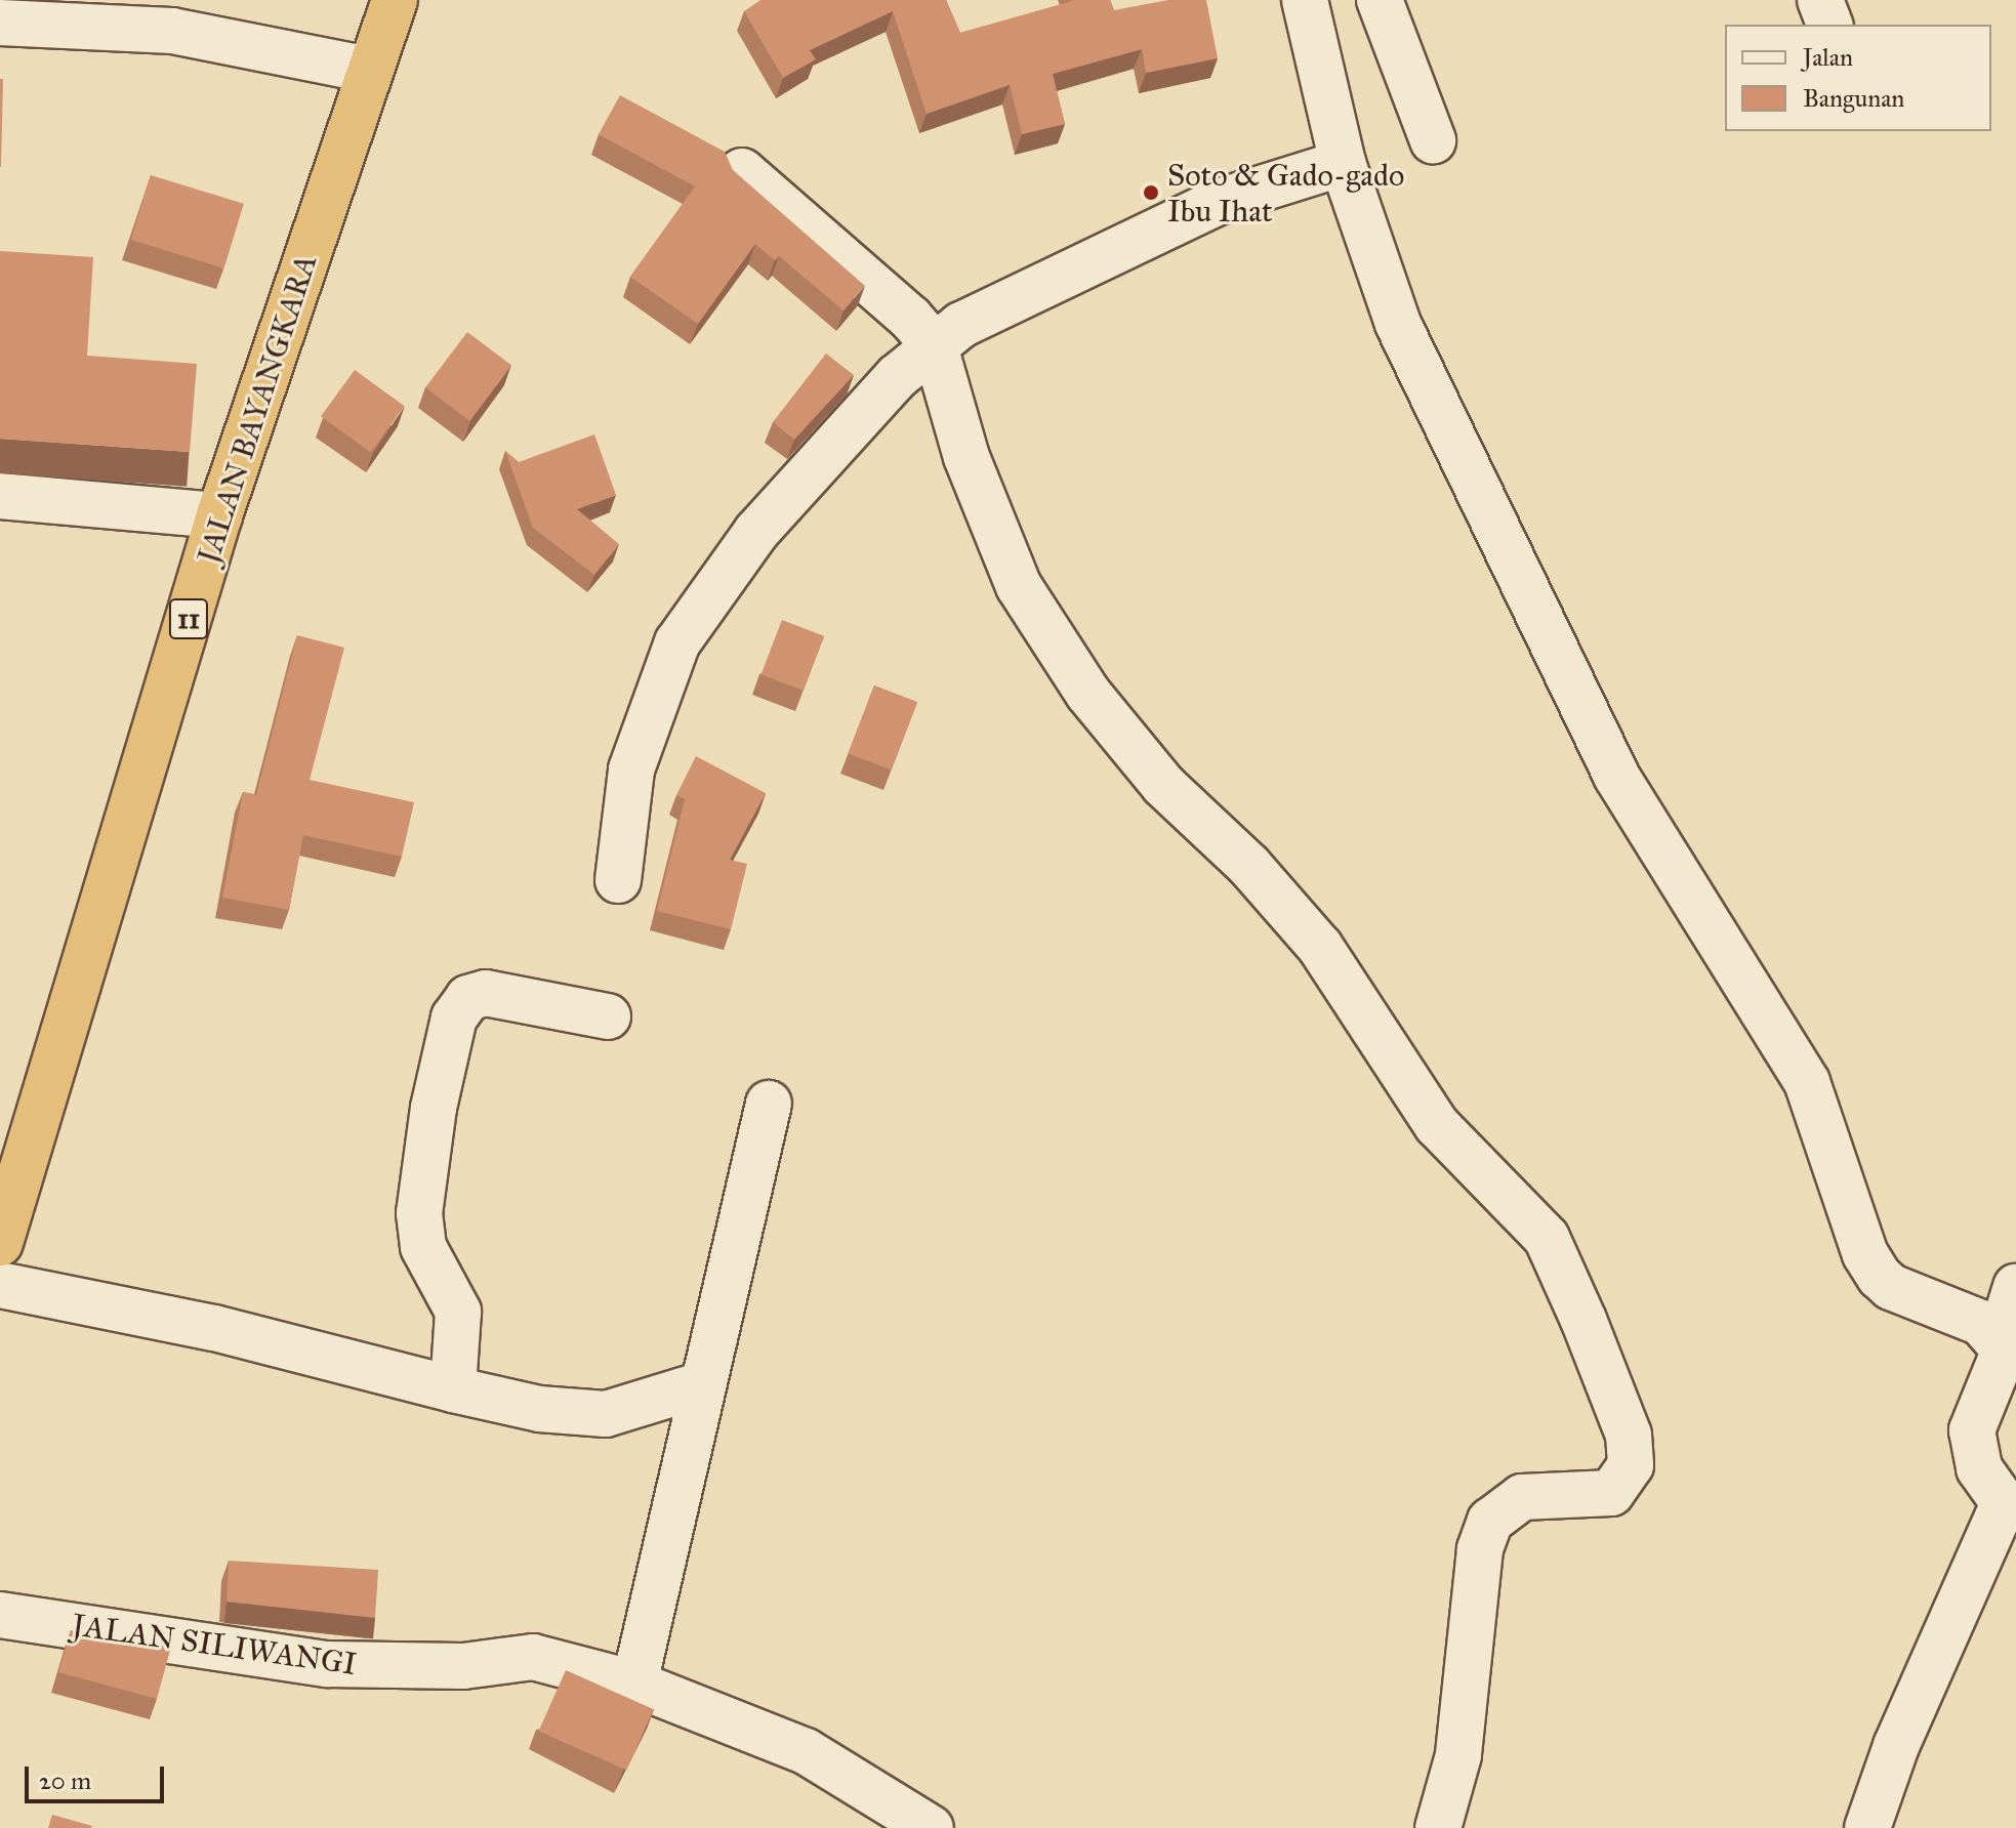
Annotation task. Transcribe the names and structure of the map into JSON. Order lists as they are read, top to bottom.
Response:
{
  "streets": {
    "highway": ["JALAN BAYANGKARA", "11"],
    "street": ["JALAN SILIWANGI"]
  },
  "places": ["Soto & Gado-gado Ibu Ihat"],
  "legend": ["Jalan", "Bangunan"],
  "scale_bar": "20 m"
}
